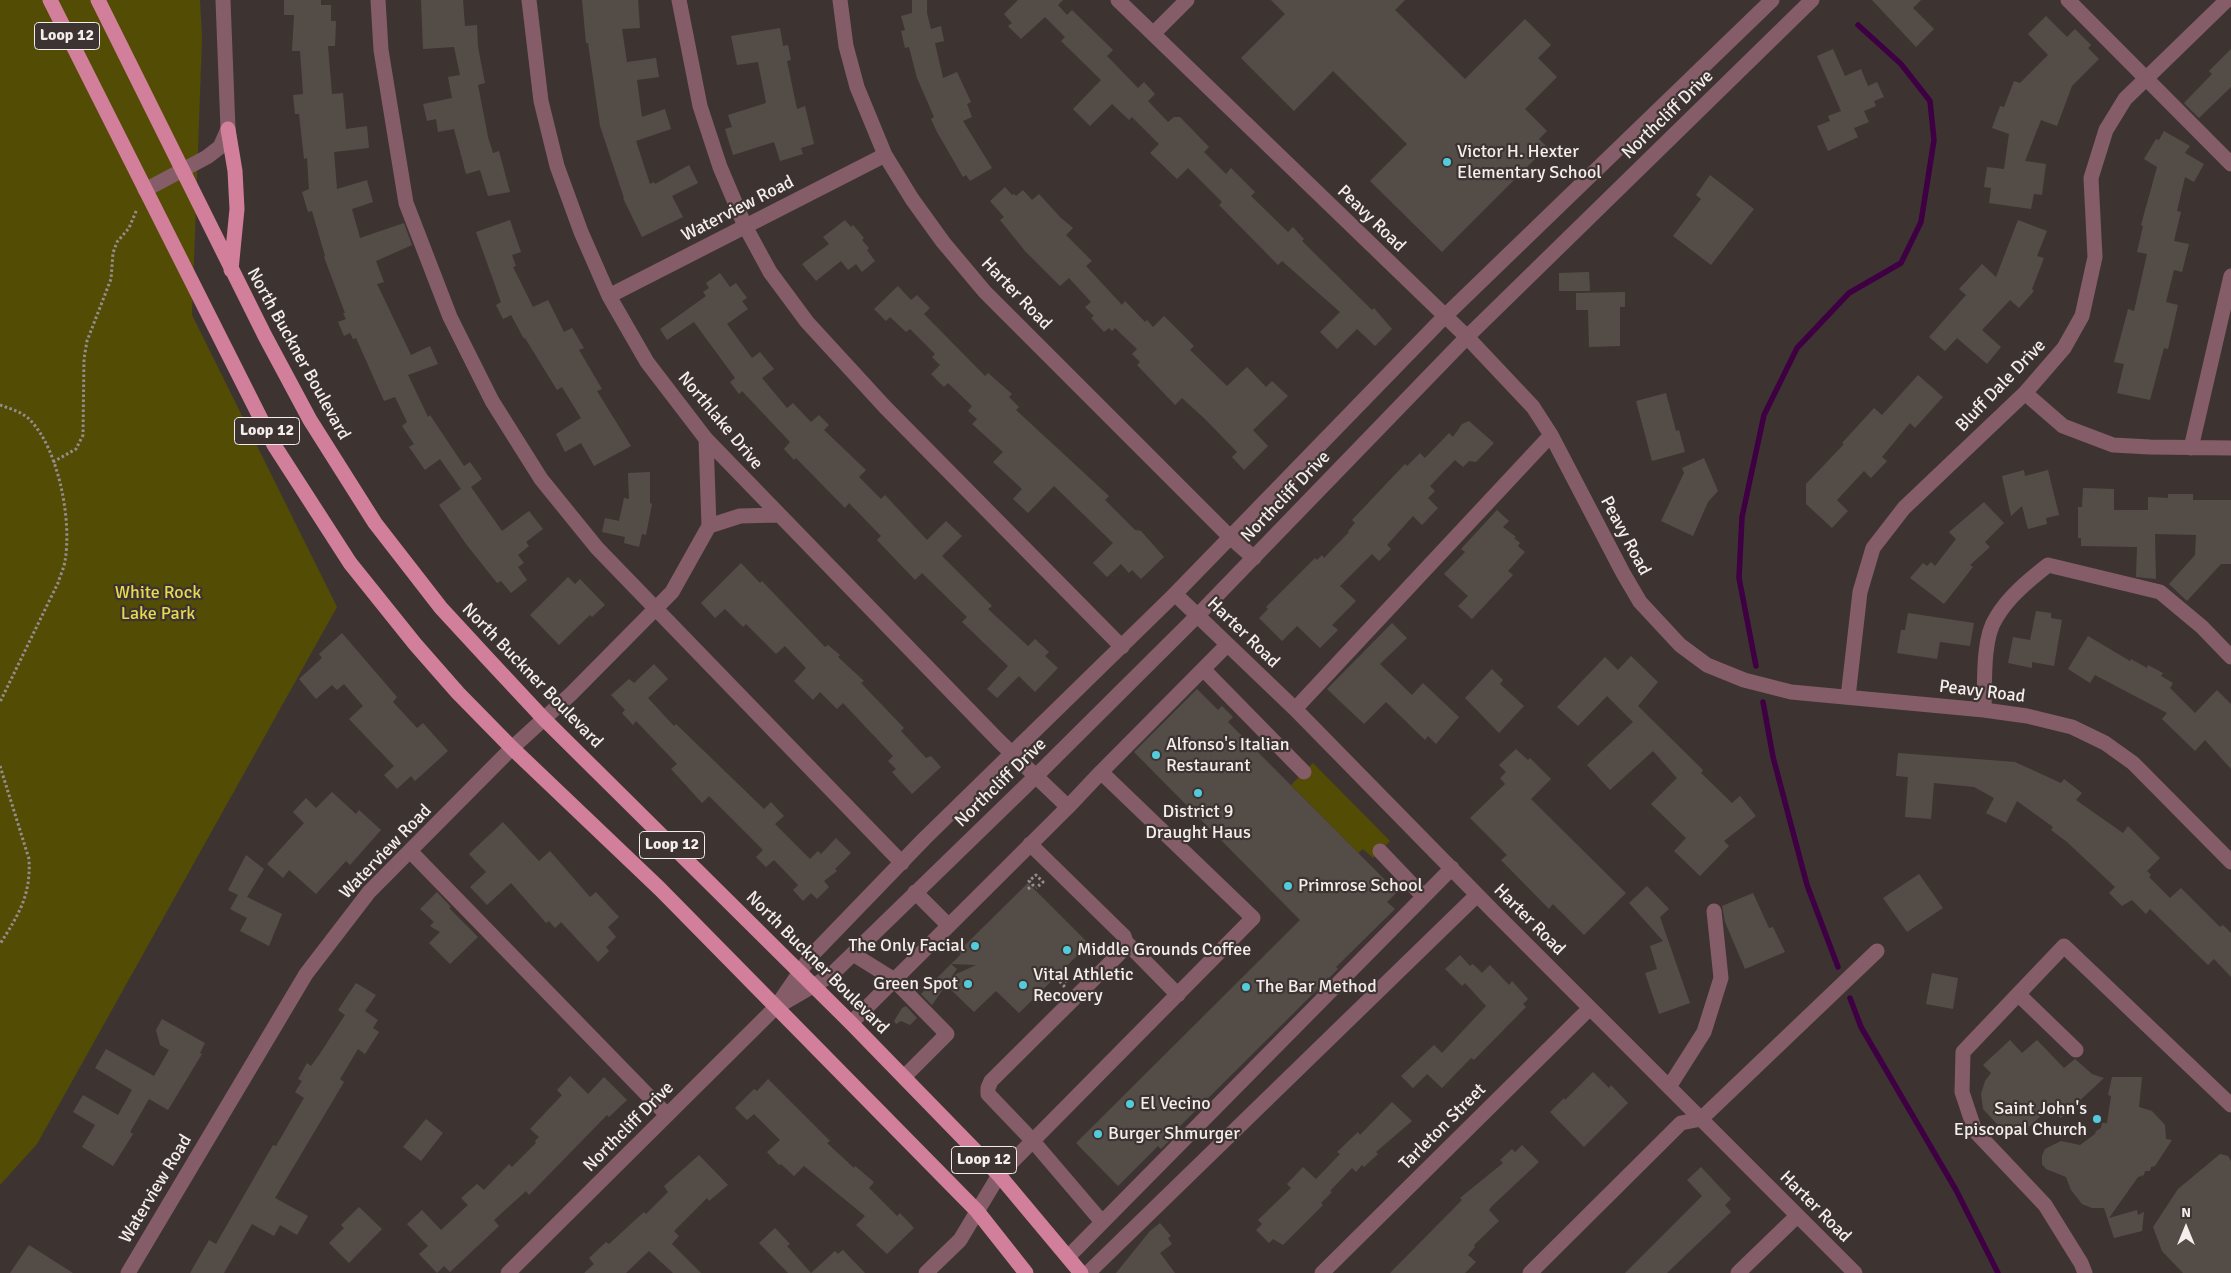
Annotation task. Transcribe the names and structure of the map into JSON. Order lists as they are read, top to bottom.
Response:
{
  "streets": {
    "main road": ["Loop 12", "North Buckner Boulevard"],
    "street": [
      "Northcliff Drive",
      "Waterview Road",
      "Peavy Road",
      "Harter Road",
      "Bluff Dale Drive",
      "Northlake Drive",
      "Tarleton Street"
    ]
  },
  "crossings": [
    ["Loop 12", "Northcliff Drive"],
    ["Loop 12", "Waterview Road"],
    ["Northcliff Drive", "Peavy Road"],
    ["Northcliff Drive", "Harter Road"],
    ["Northcliff Drive", "North Buckner Boulevard"],
    ["Northcliff Drive", "Northlake Drive"],
    ["Waterview Road", "Harter Road"],
    ["Waterview Road", "North Buckner Boulevard"],
    ["Waterview Road", "Northlake Drive"],
    ["Peavy Road", "Bluff Dale Drive"],
    ["Harter Road", "Tarleton Street"]
  ],
  "parks": ["White Rock Lake Park"],
  "places": [
    "Victor H. Hexter Elementary School",
    "Alfonso's Italian Restaurant",
    "District 9 Draught Haus",
    "Primrose School",
    "The Only Facial",
    "Middle Grounds Coffee",
    "Green Spot",
    "Vital Athletic Recovery",
    "The Bar Method",
    "El Vecino",
    "Saint John's Episcopal Church",
    "Burger Shmurger"
  ],
  "north": "top"
}
